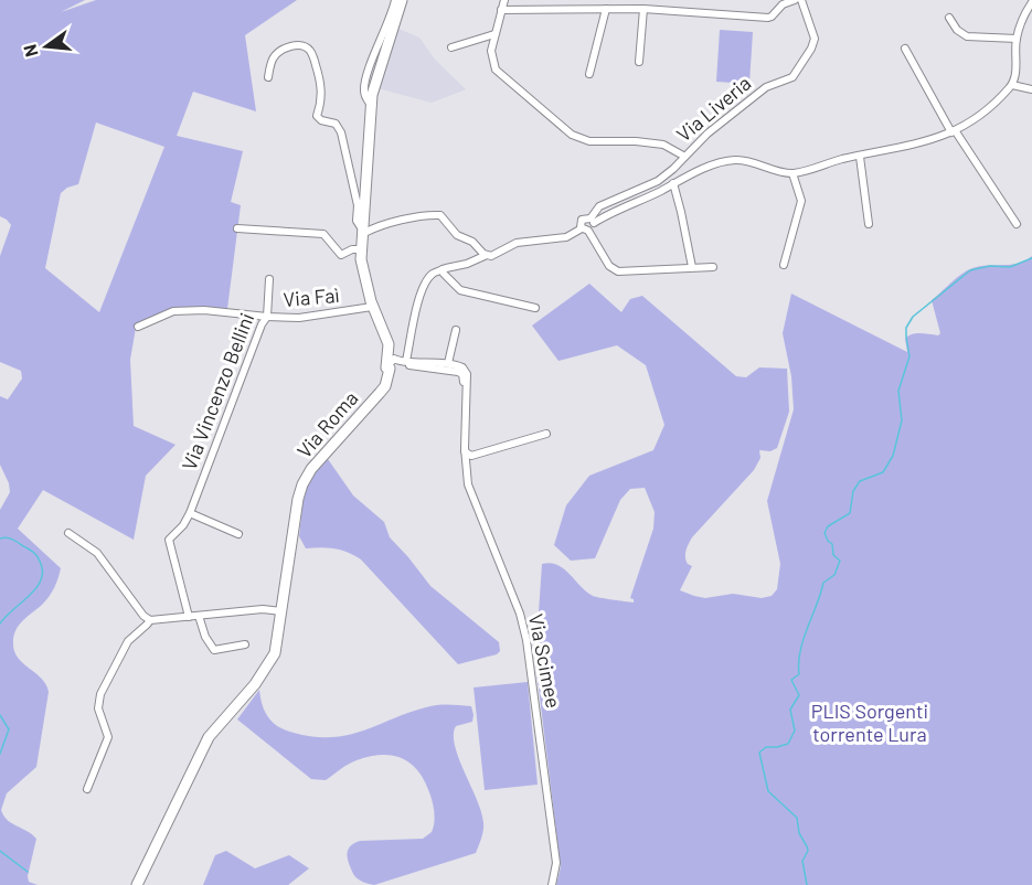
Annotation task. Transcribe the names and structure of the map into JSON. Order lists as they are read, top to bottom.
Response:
{
  "streets": {
    "street": [
      "Via Liveria",
      "Via Faì",
      "Via Vincenzo Bellini",
      "Via Roma",
      "Via Scimee"
    ]
  },
  "crossings": [
    ["Via Faì", "Via Vincenzo Bellini"],
    ["Via Faì", "Via Roma"]
  ],
  "parks": ["PLIS Sorgenti torrente Lura"],
  "north": "left"
}
